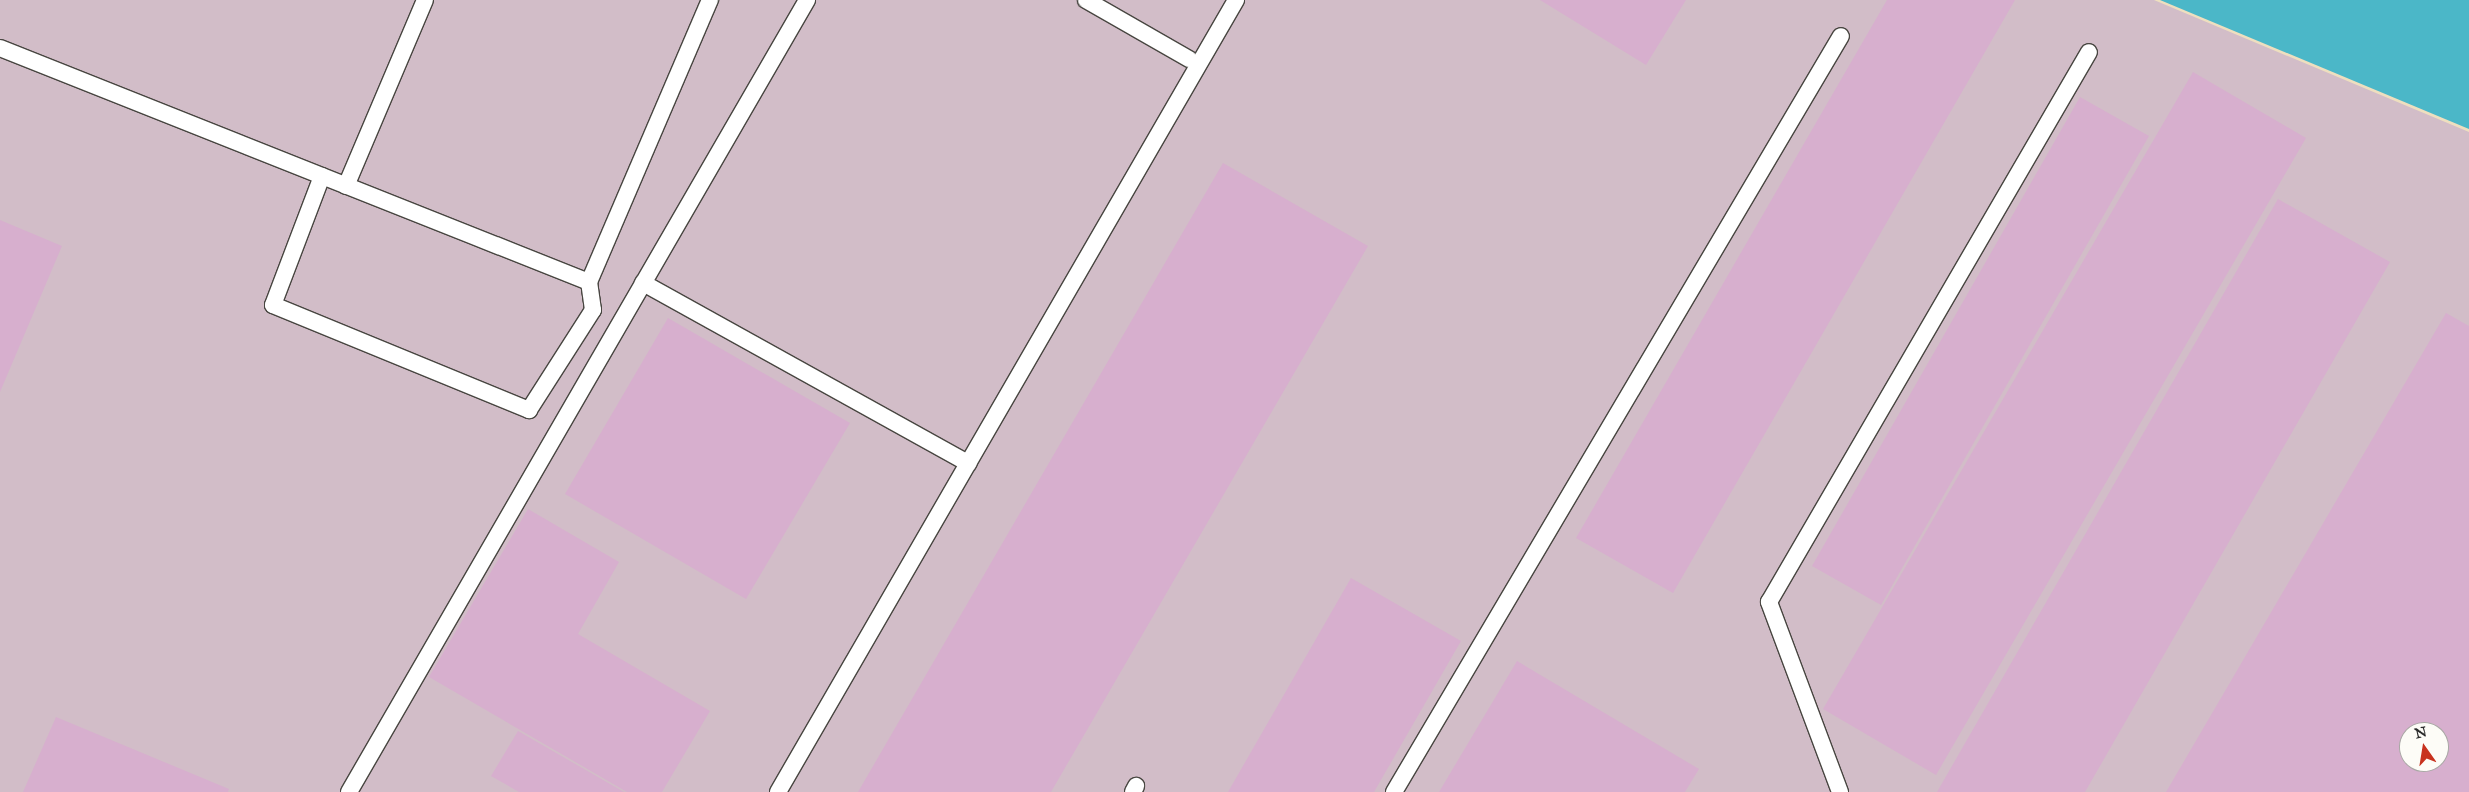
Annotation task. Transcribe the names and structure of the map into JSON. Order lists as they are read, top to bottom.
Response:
{
  "north": "top"
}
